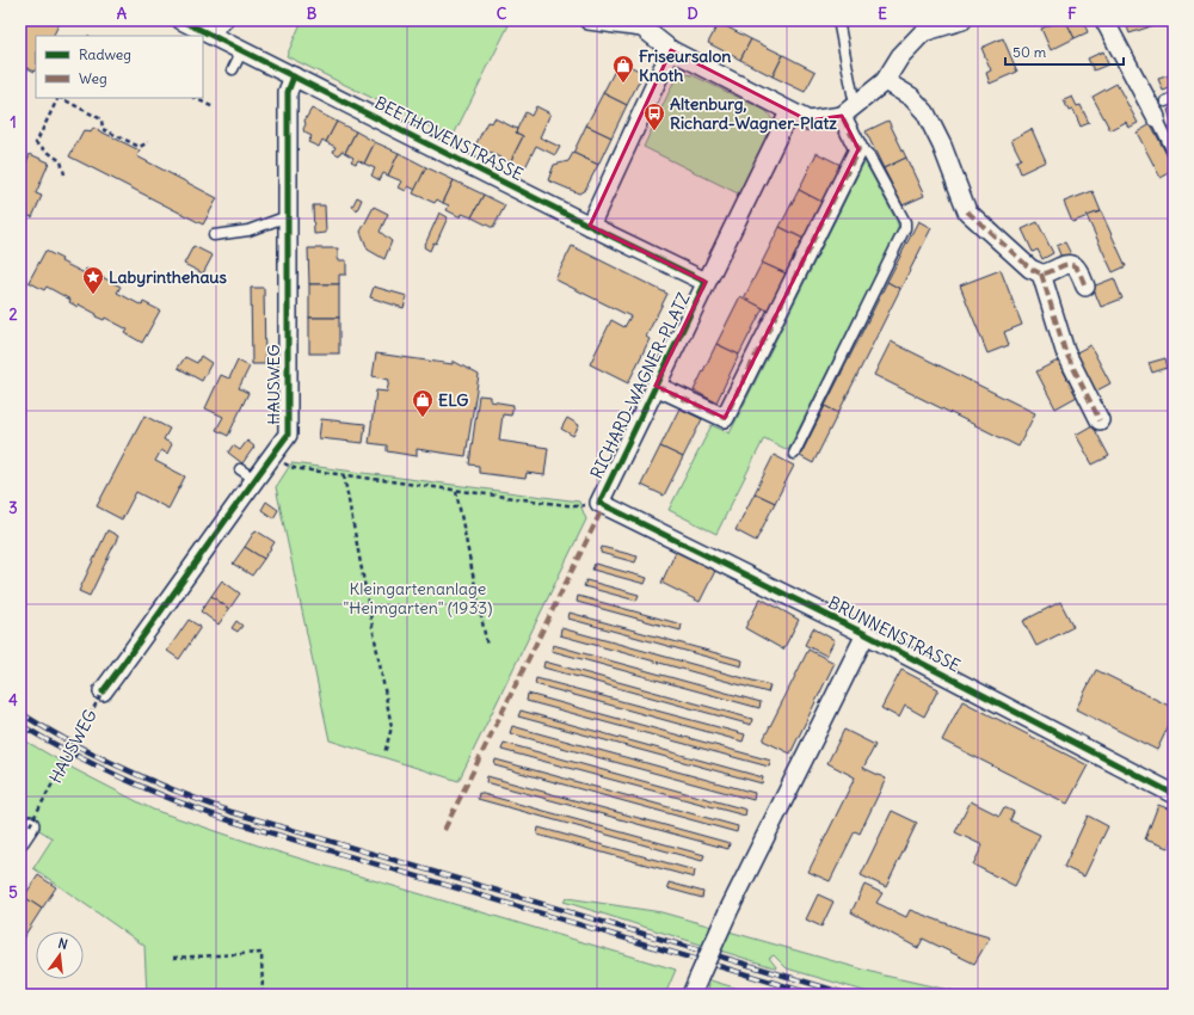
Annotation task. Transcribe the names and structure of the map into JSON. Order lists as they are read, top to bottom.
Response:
{
  "streets": {
    "street": [
      "BEETHOVENSTRASSE",
      "HAUSWEG",
      "RICHARD-WAGNER-PLATZ",
      "BRUNNENSTRASSE"
    ]
  },
  "crossings": [
    ["BEETHOVENSTRASSE", "HAUSWEG"],
    ["BEETHOVENSTRASSE", "RICHARD-WAGNER-PLATZ"],
    ["RICHARD-WAGNER-PLATZ", "BRUNNENSTRASSE"]
  ],
  "parks": ["Kleingartenanlage \"Heimgarten\" (1933)"],
  "places": {
    "shop": ["Friseursalon Knoth", "ELG"],
    "bus stop": ["Altenburg, Richard-Wagner-Platz"],
    "place": ["Labyrinthehaus"]
  },
  "legend": ["Radweg", "Weg"],
  "scale_bar": "50 m",
  "north": "top",
  "grid": {
    "columns": [
      "A",
      "B",
      "C",
      "D",
      "E",
      "F"
    ],
    "rows": [
      "1",
      "2",
      "3",
      "4",
      "5"
    ]
  }
}
